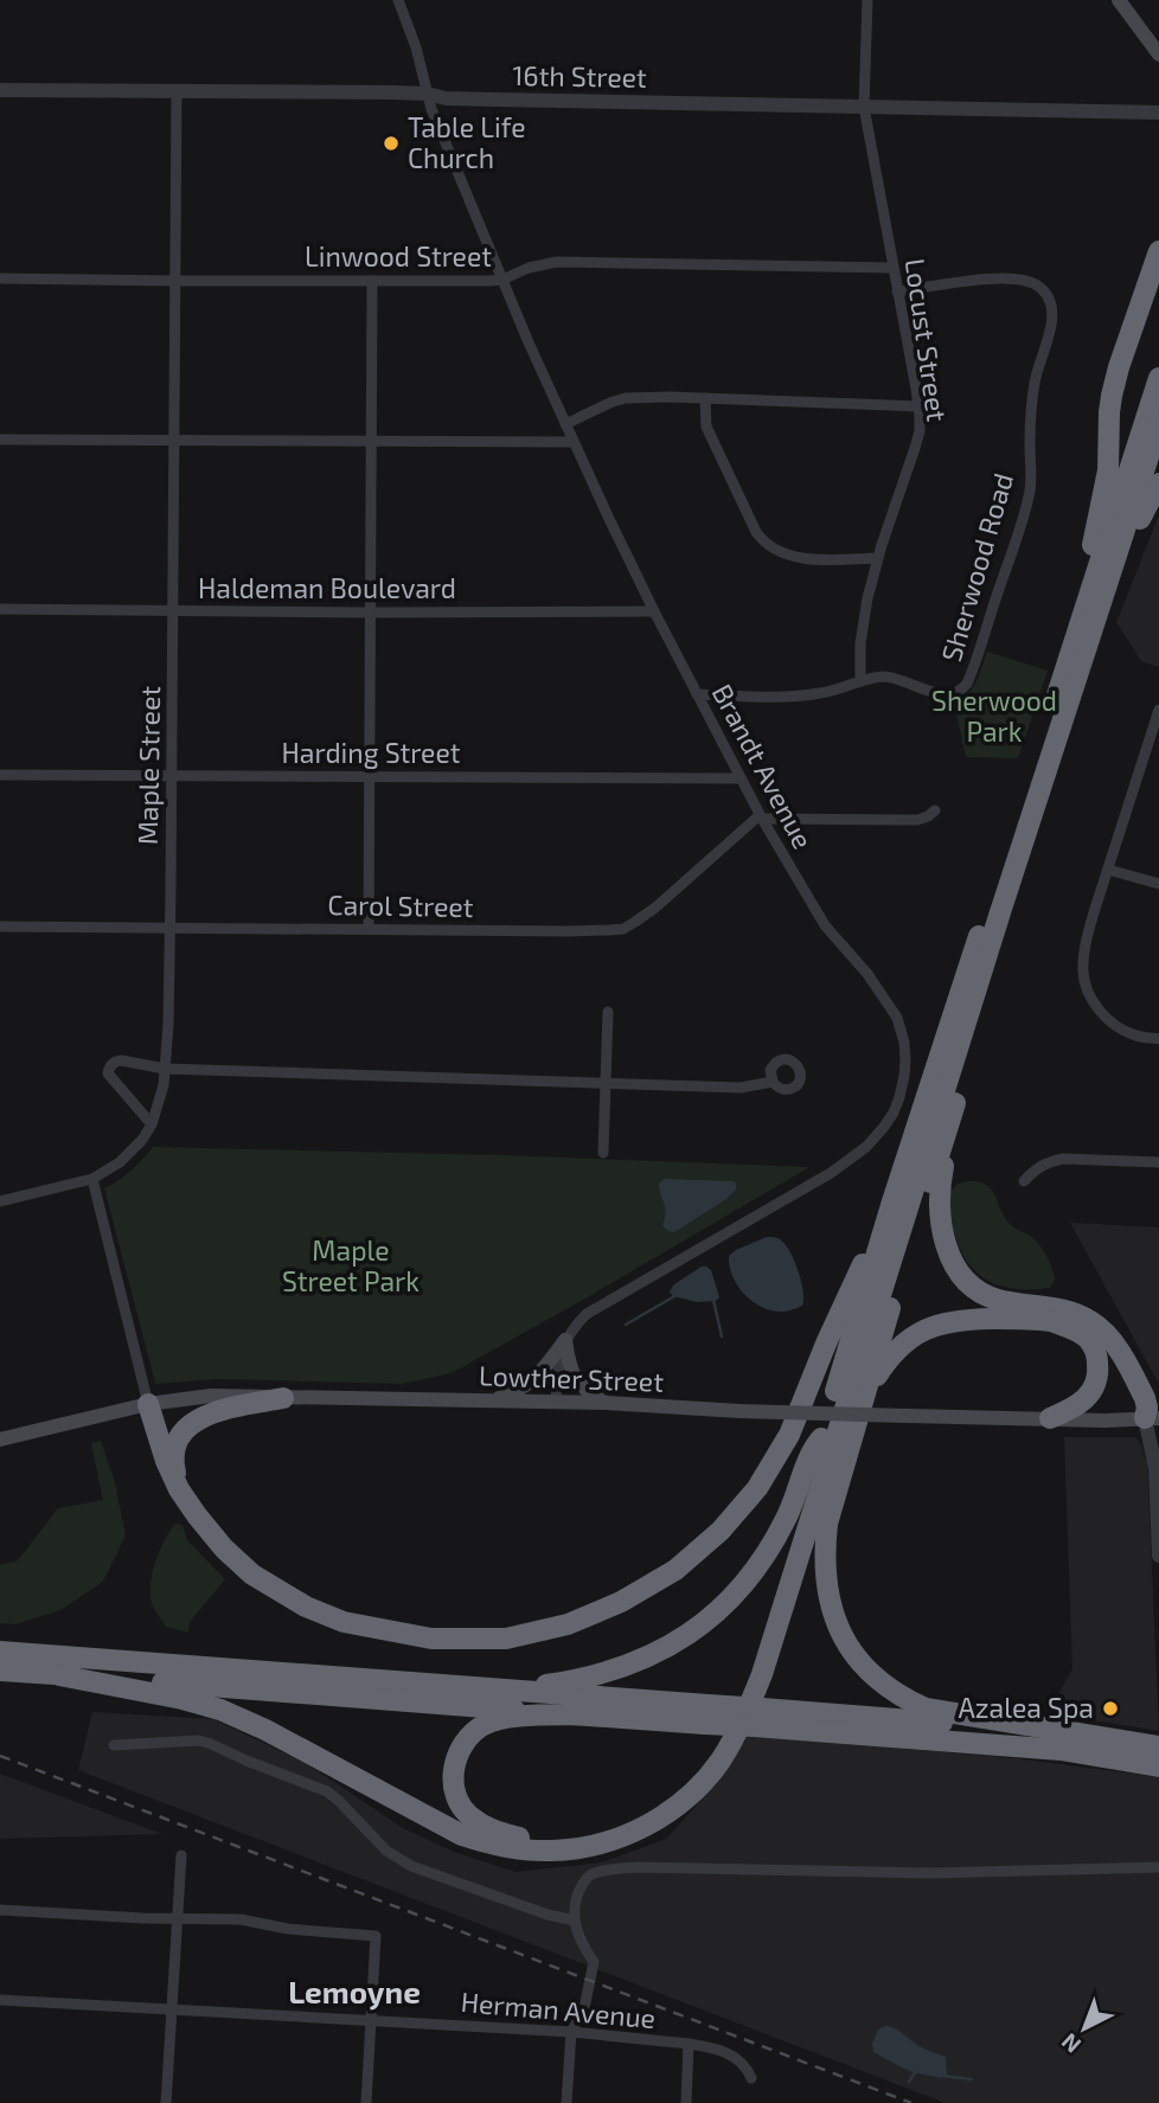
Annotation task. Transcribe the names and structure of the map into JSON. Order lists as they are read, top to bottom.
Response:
{
  "streets": {
    "main road": ["Lowther Street"],
    "street": [
      "16th Street",
      "Linwood Street",
      "Locust Street",
      "Sherwood Road",
      "Haldeman Boulevard",
      "Harding Street",
      "Maple Street",
      "Brandt Avenue",
      "Carol Street",
      "Herman Avenue"
    ]
  },
  "crossings": [
    ["16th Street", "Locust Street"],
    ["16th Street", "Maple Street"],
    ["16th Street", "Brandt Avenue"],
    ["Linwood Street", "Locust Street"],
    ["Linwood Street", "Maple Street"],
    ["Linwood Street", "Brandt Avenue"],
    ["Locust Street", "Sherwood Road"],
    ["Sherwood Road", "Brandt Avenue"],
    ["Haldeman Boulevard", "Maple Street"],
    ["Haldeman Boulevard", "Brandt Avenue"],
    ["Harding Street", "Maple Street"],
    ["Harding Street", "Brandt Avenue"],
    ["Maple Street", "Carol Street"],
    ["Brandt Avenue", "Carol Street"]
  ],
  "districts": ["Lemoyne"],
  "parks": ["Sherwood Park", "Maple Street Park"],
  "places": ["Table Life Church", "Azalea Spa"],
  "north": "bottom left"
}
